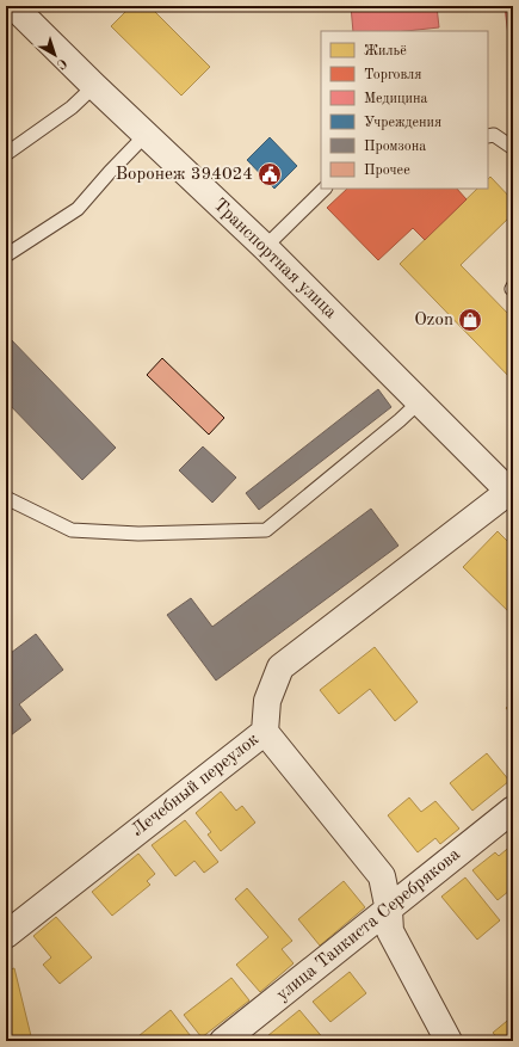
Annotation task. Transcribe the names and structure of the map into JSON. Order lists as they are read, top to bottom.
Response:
{
  "streets": {
    "street": ["Транспортная улица", "Лечебный переулок", "улица Танкиста Серебрякова"]
  },
  "crossings": [
    ["Транспортная улица", "Лечебный переулок"]
  ],
  "places": {
    "public building": ["Воронеж 394024"],
    "shop": ["Ozon"]
  },
  "legend": [
    "Жильё",
    "Торговля",
    "Медицина",
    "Учреждения",
    "Промзона",
    "Прочее"
  ],
  "north": "bottom right"
}
